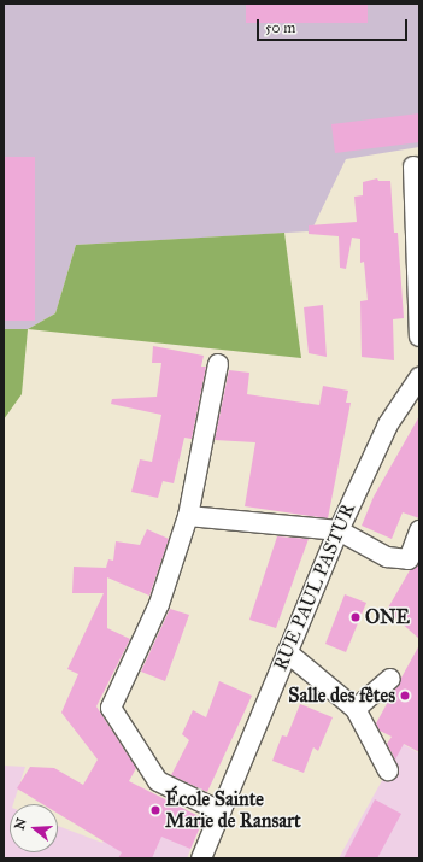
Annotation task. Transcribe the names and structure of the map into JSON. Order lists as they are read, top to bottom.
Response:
{
  "streets": {
    "street": ["RUE PAUL PASTUR"]
  },
  "places": ["ONE", "Salle des fêtes", "École Sainte Marie de Ransart"],
  "scale_bar": "50 m",
  "north": "left"
}
